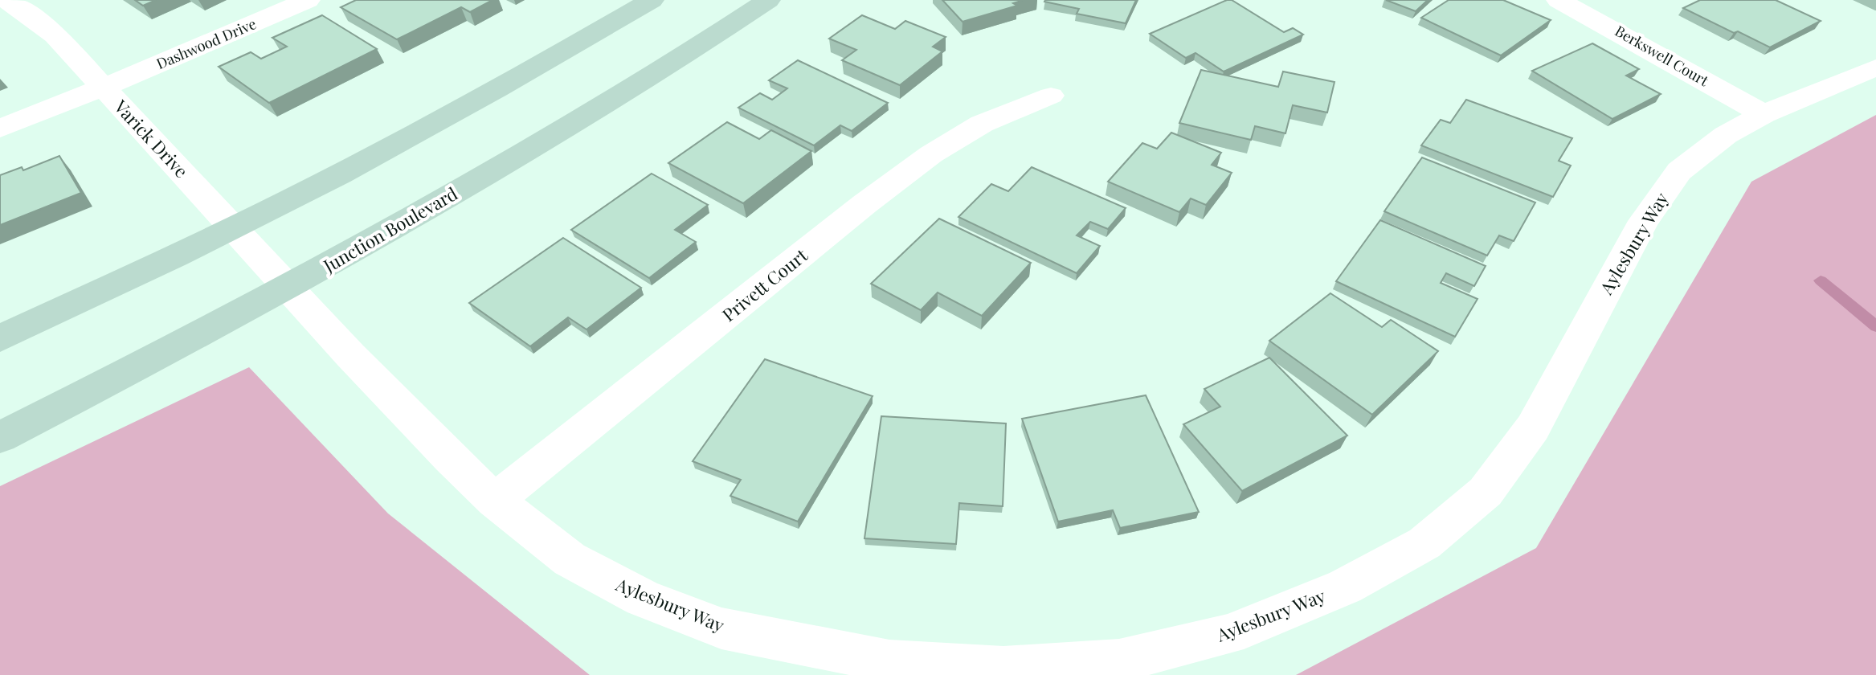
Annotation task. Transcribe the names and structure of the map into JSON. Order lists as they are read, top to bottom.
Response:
{
  "streets": {
    "main road": ["Junction Boulevard"],
    "street": [
      "Dashwood Drive",
      "Berkswell Court",
      "Varick Drive",
      "Aylesbury Way",
      "Privett Court"
    ]
  },
  "crossings": [
    ["Dashwood Drive", "Varick Drive"],
    ["Berkswell Court", "Aylesbury Way"],
    ["Varick Drive", "Junction Boulevard"],
    ["Varick Drive", "Aylesbury Way"],
    ["Junction Boulevard", "Aylesbury Way"],
    ["Aylesbury Way", "Privett Court"]
  ]
}
